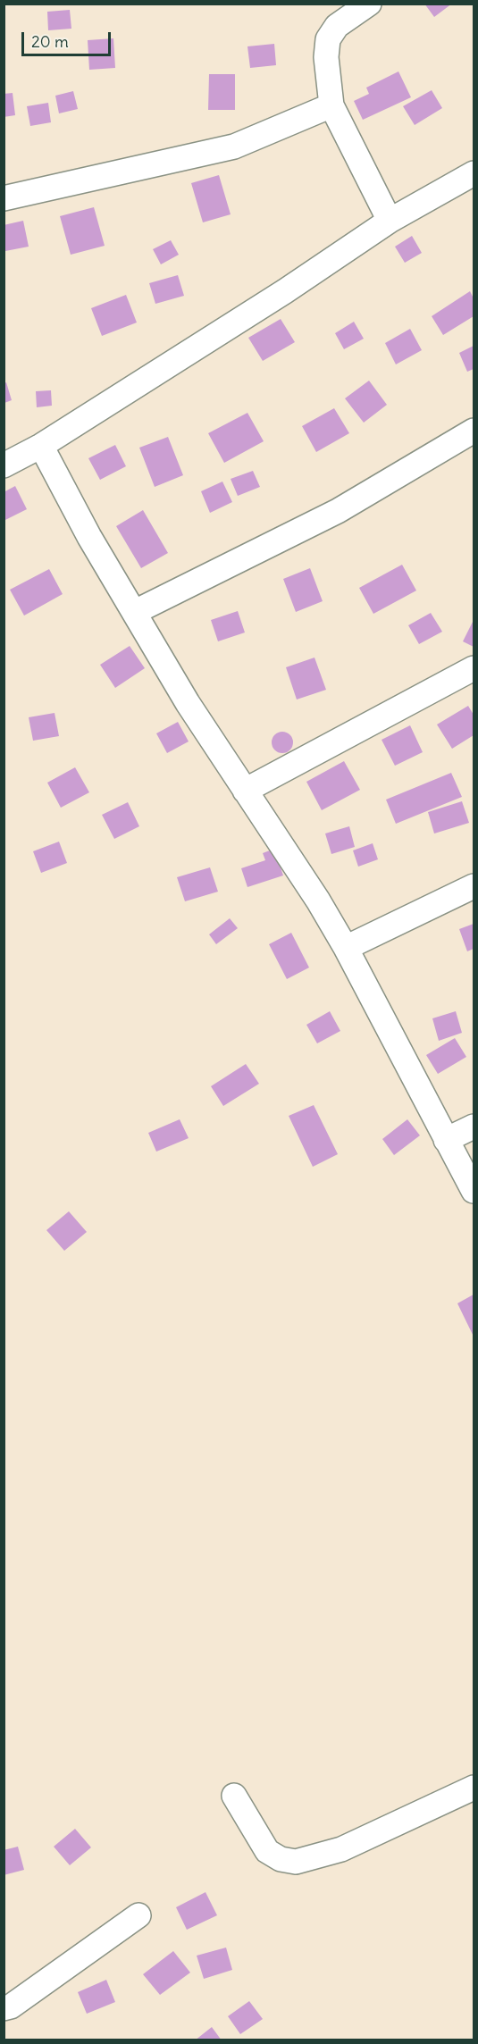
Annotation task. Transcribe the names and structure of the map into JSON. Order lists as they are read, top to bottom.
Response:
{
  "scale_bar": "20 m"
}
